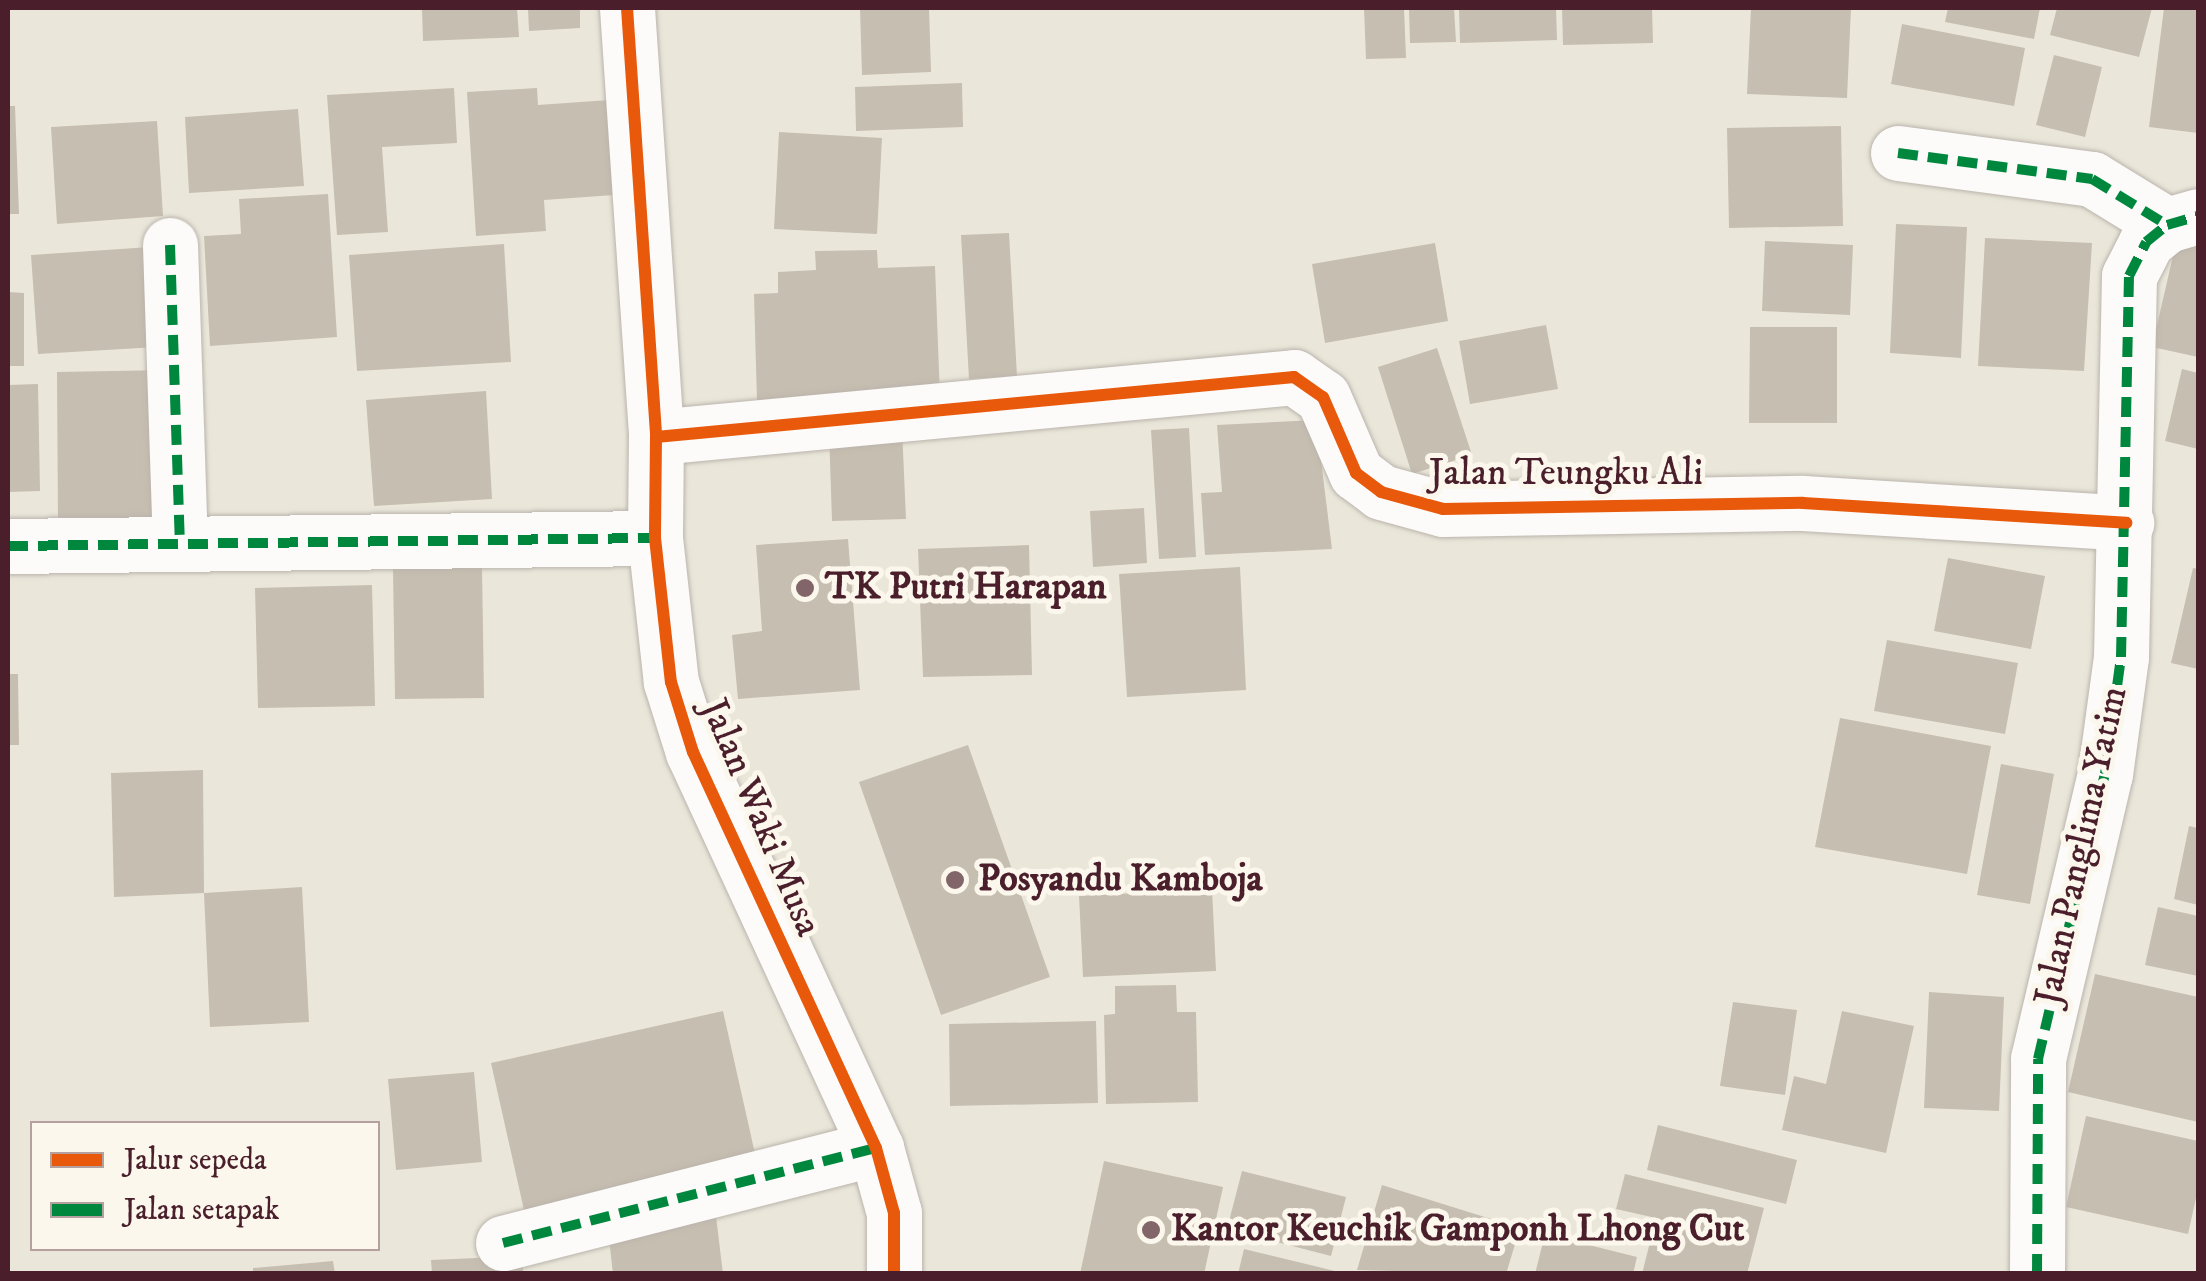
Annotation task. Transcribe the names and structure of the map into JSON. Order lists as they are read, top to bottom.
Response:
{
  "streets": {
    "street": ["Jalan Teungku Ali", "Jalan Waki Musa", "Jalan Panglima Yatim"]
  },
  "crossings": [
    ["Jalan Teungku Ali", "Jalan Waki Musa"],
    ["Jalan Teungku Ali", "Jalan Panglima Yatim"]
  ],
  "places": ["TK Putri Harapan", "Posyandu Kamboja", "Kantor Keuchik Gamponh Lhong Cut"],
  "legend": ["Jalur sepeda", "Jalan setapak"]
}
